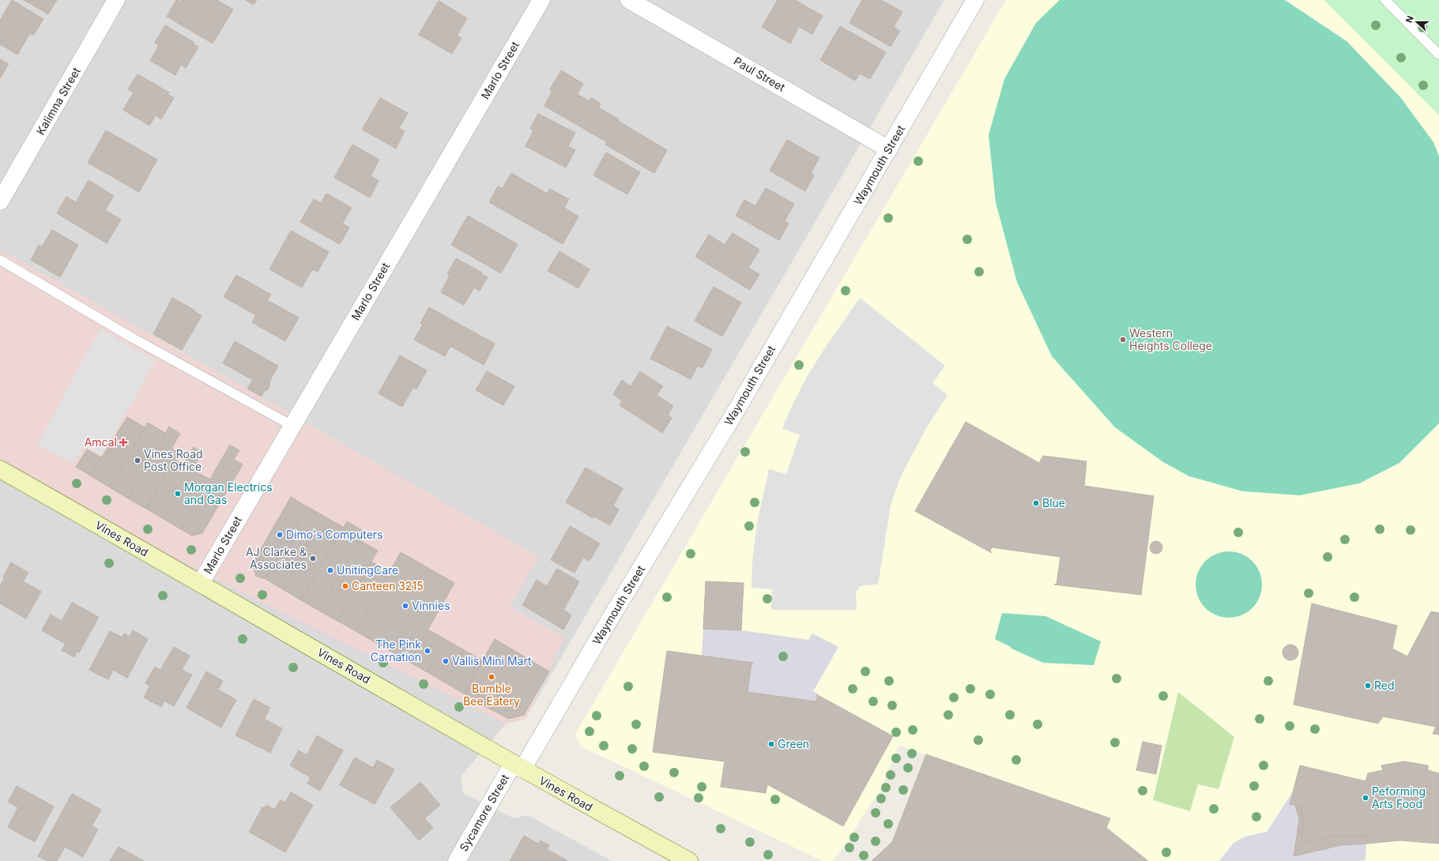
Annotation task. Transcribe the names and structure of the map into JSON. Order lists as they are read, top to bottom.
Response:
{
  "streets": {
    "main road": ["Vines Road"],
    "street": [
      "Marlo Street",
      "Paul Street",
      "Kalimna Street",
      "Waymouth Street",
      "Sycamore Street"
    ]
  },
  "crossings": [
    ["Marlo Street", "Vines Road"],
    ["Paul Street", "Waymouth Street"],
    ["Waymouth Street", "Vines Road"],
    ["Waymouth Street", "Sycamore Street"],
    ["Vines Road", "Sycamore Street"]
  ],
  "places": {
    "other": [
      "Western Heights College",
      "Vines Road Post Office",
      "Morgan Electrics and Gas",
      "Blue",
      "Dimo's Computers",
      "AJ Clarke & Associates",
      "UnitingCare",
      "Canteen 3215",
      "Vinnies",
      "The Pink Carnation",
      "Vallis Mini Mart",
      "Bumble Bee Eatery",
      "Red",
      "Green",
      "Peforming Arts Food"
    ],
    "health": ["Amcal"]
  },
  "north": "left"
}
